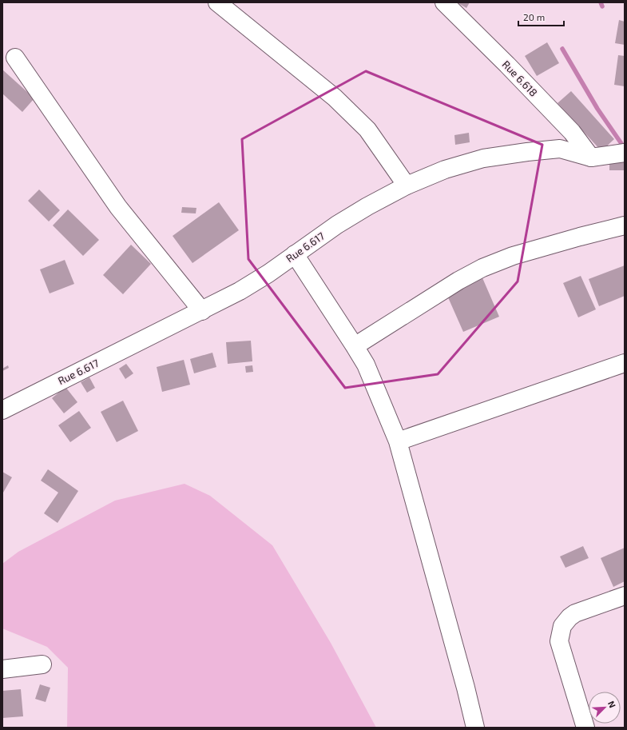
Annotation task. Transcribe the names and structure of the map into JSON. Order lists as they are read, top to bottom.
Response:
{
  "streets": {
    "street": ["Rue 6.618", "Rue 6.617"]
  },
  "crossings": [
    ["Rue 6.618", "Rue 6.617"]
  ],
  "scale_bar": "20 m",
  "north": "top right"
}
